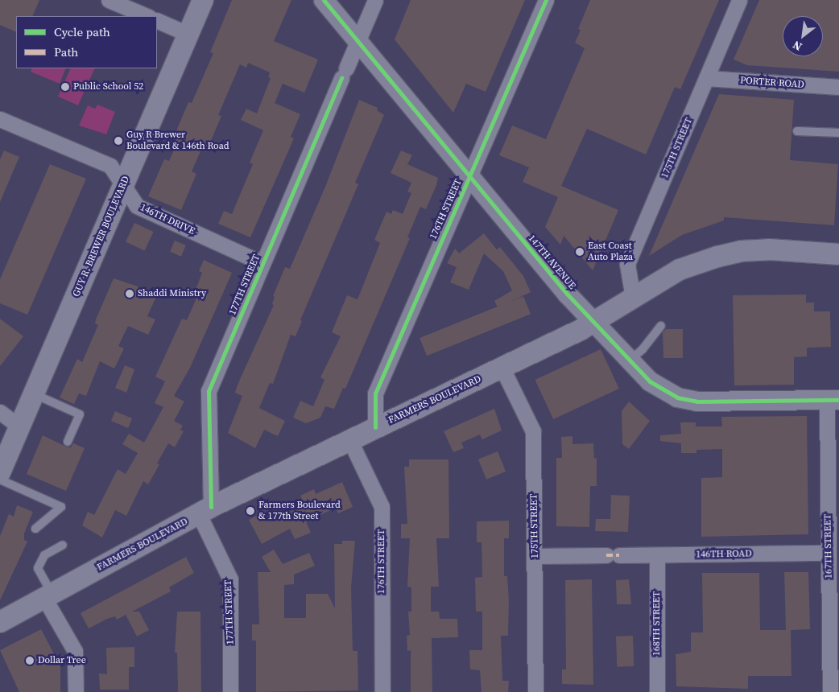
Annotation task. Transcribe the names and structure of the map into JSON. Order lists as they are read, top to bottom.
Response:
{
  "streets": {
    "main road": ["GUY R. BREWER BOULEVARD", "FARMERS BOULEVARD"],
    "street": [
      "PORTER ROAD",
      "175TH STREET",
      "176TH STREET",
      "146TH DRIVE",
      "147TH AVENUE",
      "177TH STREET",
      "167TH STREET",
      "146TH ROAD",
      "168TH STREET"
    ]
  },
  "crossings": [
    ["PORTER ROAD", "175TH STREET"],
    ["175TH STREET", "FARMERS BOULEVARD"],
    ["175TH STREET", "146TH ROAD"],
    ["176TH STREET", "147TH AVENUE"],
    ["176TH STREET", "FARMERS BOULEVARD"],
    ["146TH DRIVE", "GUY R. BREWER BOULEVARD"],
    ["146TH DRIVE", "177TH STREET"],
    ["147TH AVENUE", "177TH STREET"],
    ["147TH AVENUE", "FARMERS BOULEVARD"],
    ["147TH AVENUE", "167TH STREET"],
    ["177TH STREET", "FARMERS BOULEVARD"],
    ["167TH STREET", "146TH ROAD"],
    ["146TH ROAD", "168TH STREET"]
  ],
  "places": [
    "Public School 52",
    "Guy R Brewer Boulevard & 146th Road",
    "East Coast Auto Plaza",
    "Shaddi Ministry",
    "Farmers Boulevard & 177th Street",
    "Dollar Tree"
  ],
  "legend": ["Cycle path", "Path"],
  "north": "bottom left"
}
